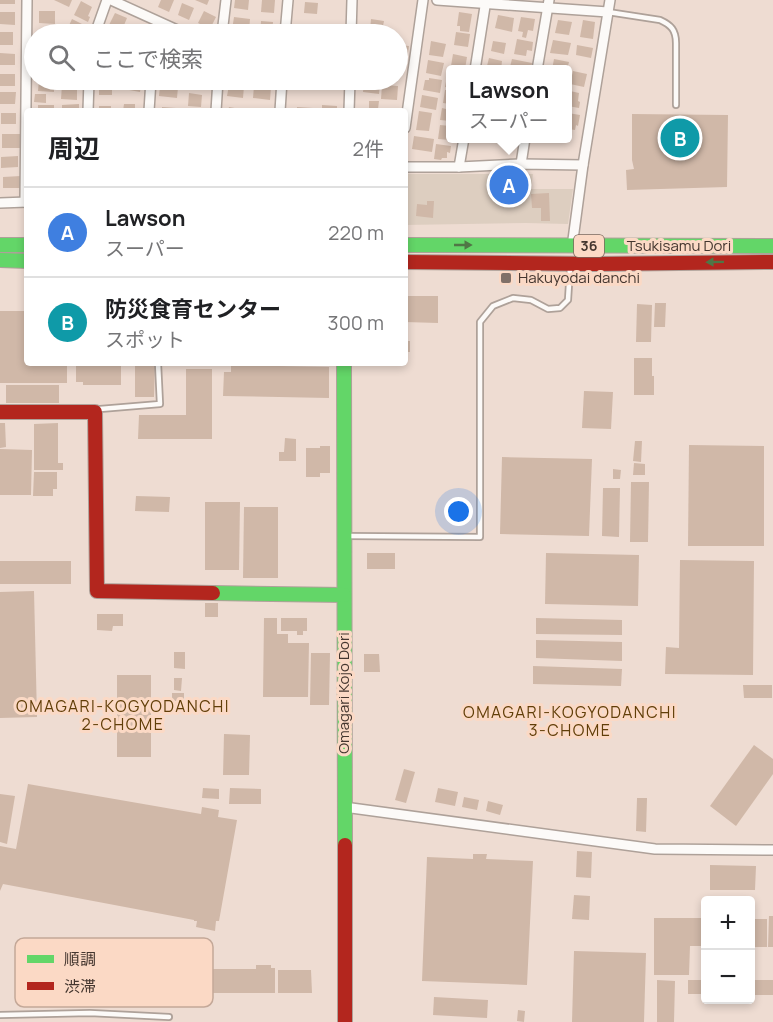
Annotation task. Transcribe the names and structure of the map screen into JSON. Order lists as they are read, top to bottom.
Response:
{
  "streets": {
    "main road": ["36", "Tsukisamu Dori", "Omagari Kojo Dori"]
  },
  "districts": ["OMAGARI-KOGYODANCHI 2-CHOME", "OMAGARI-KOGYODANCHI 3-CHOME"],
  "places": {
    "transit": ["Hakuyodai danchi"]
  },
  "legend": ["順調", "渋滞"],
  "page": {
    "search": "ここで検索",
    "popup": ["Lawson", "スーパー"],
    "heading": ["周辺", "2件"],
    "pins": ["B", "A"],
    "list": [
      {
        "mark": "A",
        "name": "Lawson",
        "note": "スーパー",
        "value": "220 m"
      },
      {
        "mark": "B",
        "name": "防災食育センター",
        "note": "スポット",
        "value": "300 m"
      }
    ],
    "map_buttons": ["+", "−"]
  }
}
